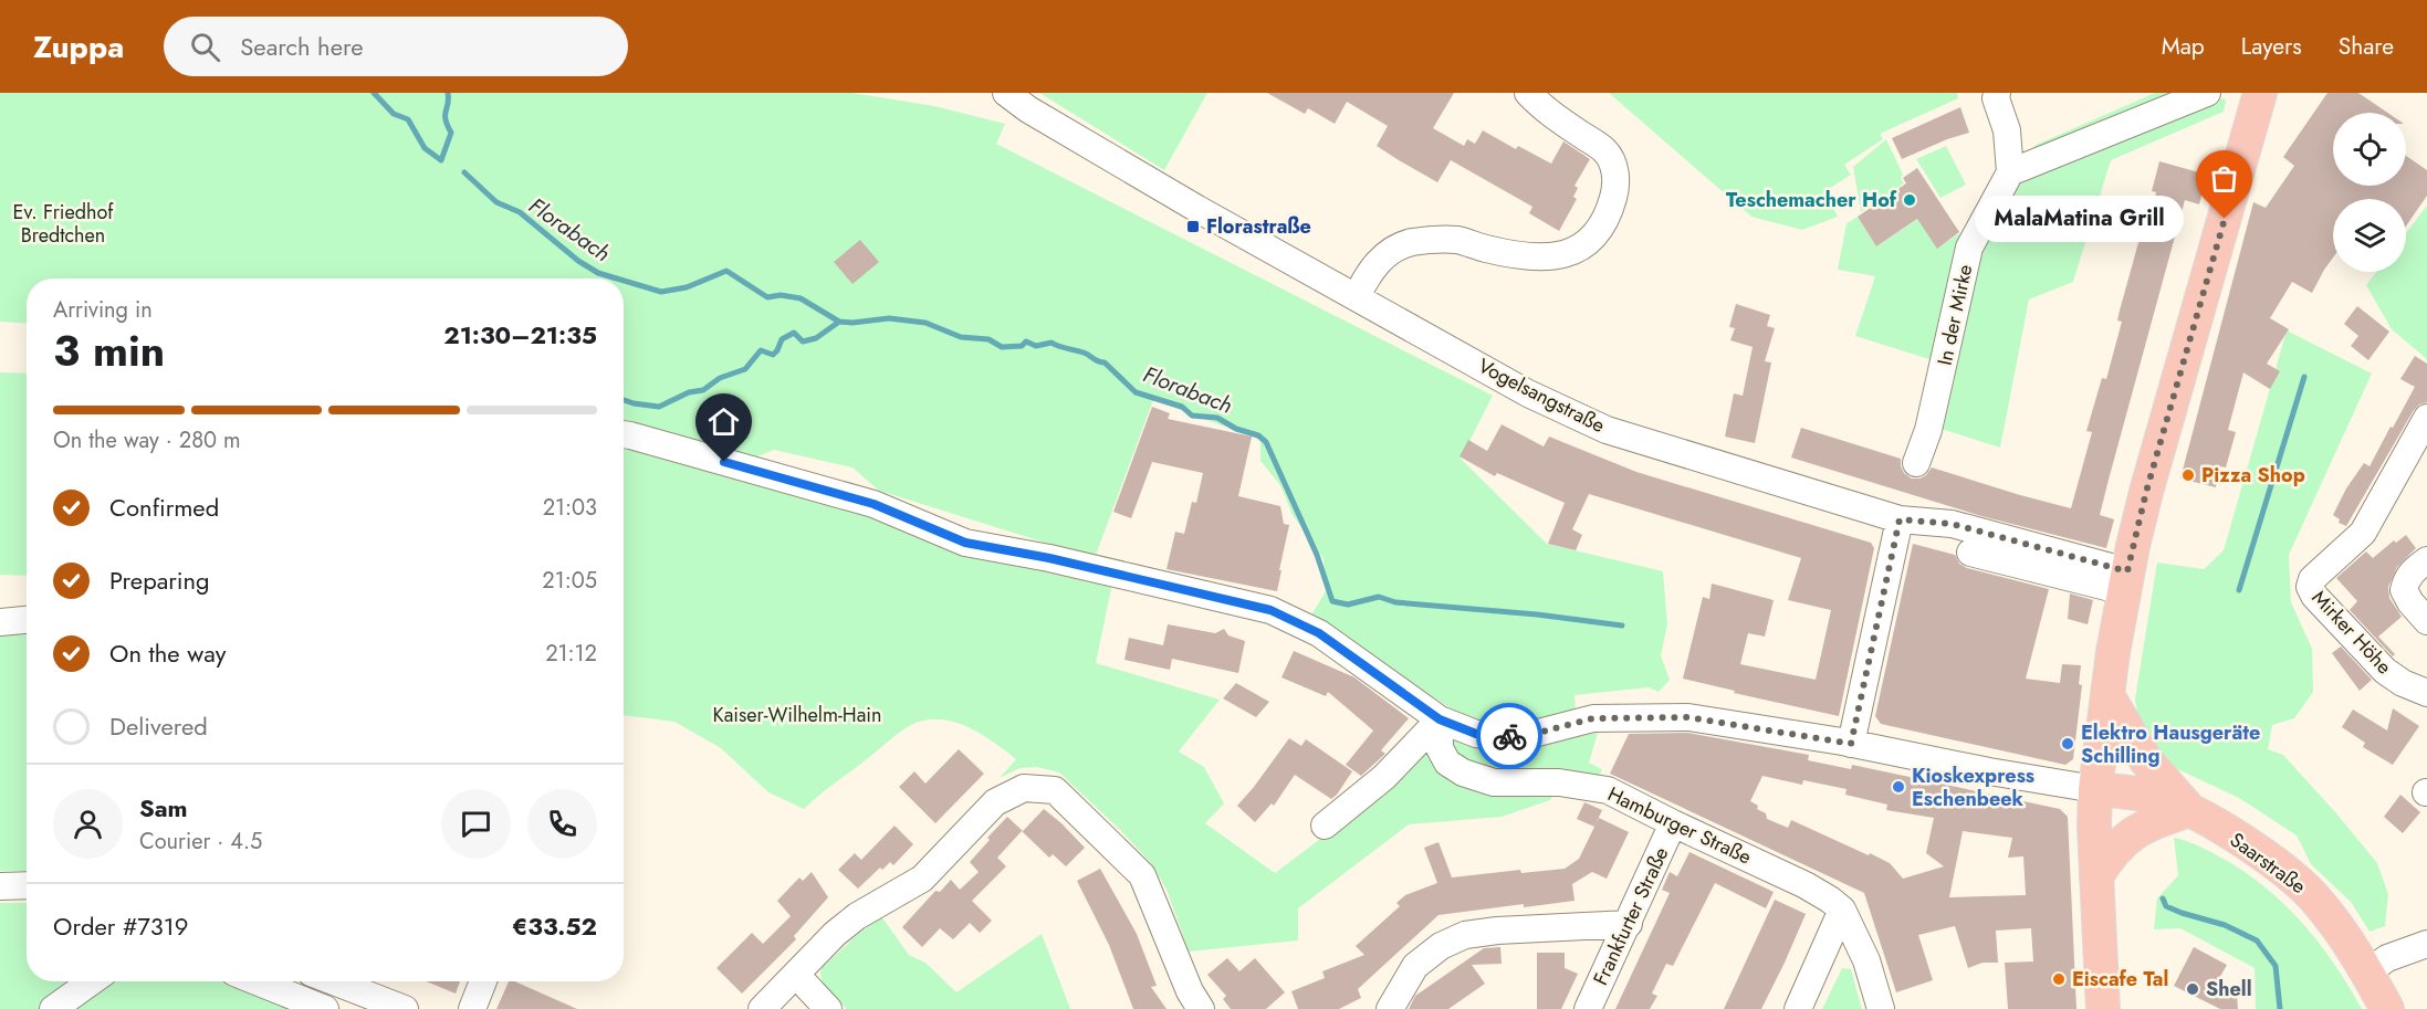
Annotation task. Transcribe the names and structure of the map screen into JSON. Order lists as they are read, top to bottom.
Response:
{
  "streets": {
    "main road": ["Saarstraße"],
    "street": [
      "In der Mirke",
      "Vogelsangstraße",
      "Mirker Höhe",
      "Hamburger Straße",
      "Frankfurter Straße"
    ]
  },
  "crossings": [
    ["Hamburger Straße", "Frankfurter Straße"]
  ],
  "water": ["Florabach"],
  "parks": ["Ev. Friedhof Bredtchen", "Kaiser-Wilhelm-Hain"],
  "places": {
    "other": [
      "Teschemacher Hof",
      "MalaMatina Grill",
      "Pizza Shop",
      "Elektro Hausgeräte Schilling",
      "Kioskexpress Eschenbeek",
      "Eiscafe Tal",
      "Shell"
    ],
    "transit": ["Florastraße"]
  },
  "page": {
    "header": "Zuppa",
    "search": "Search here",
    "nav": ["Map", "Layers", "Share"],
    "bubble": "MalaMatina Grill",
    "heading": ["3 min", "Arriving in", "21:30–21:35"],
    "panel": [
      "Sam",
      "Courier · 4.5",
      "Order #7319",
      "€33.52"
    ],
    "bar": "On the way · 280 m",
    "list": [
      ["Confirmed", "21:03"],
      ["Preparing", "21:05"],
      ["On the way", "21:12"],
      "Delivered"
    ]
  }
}
